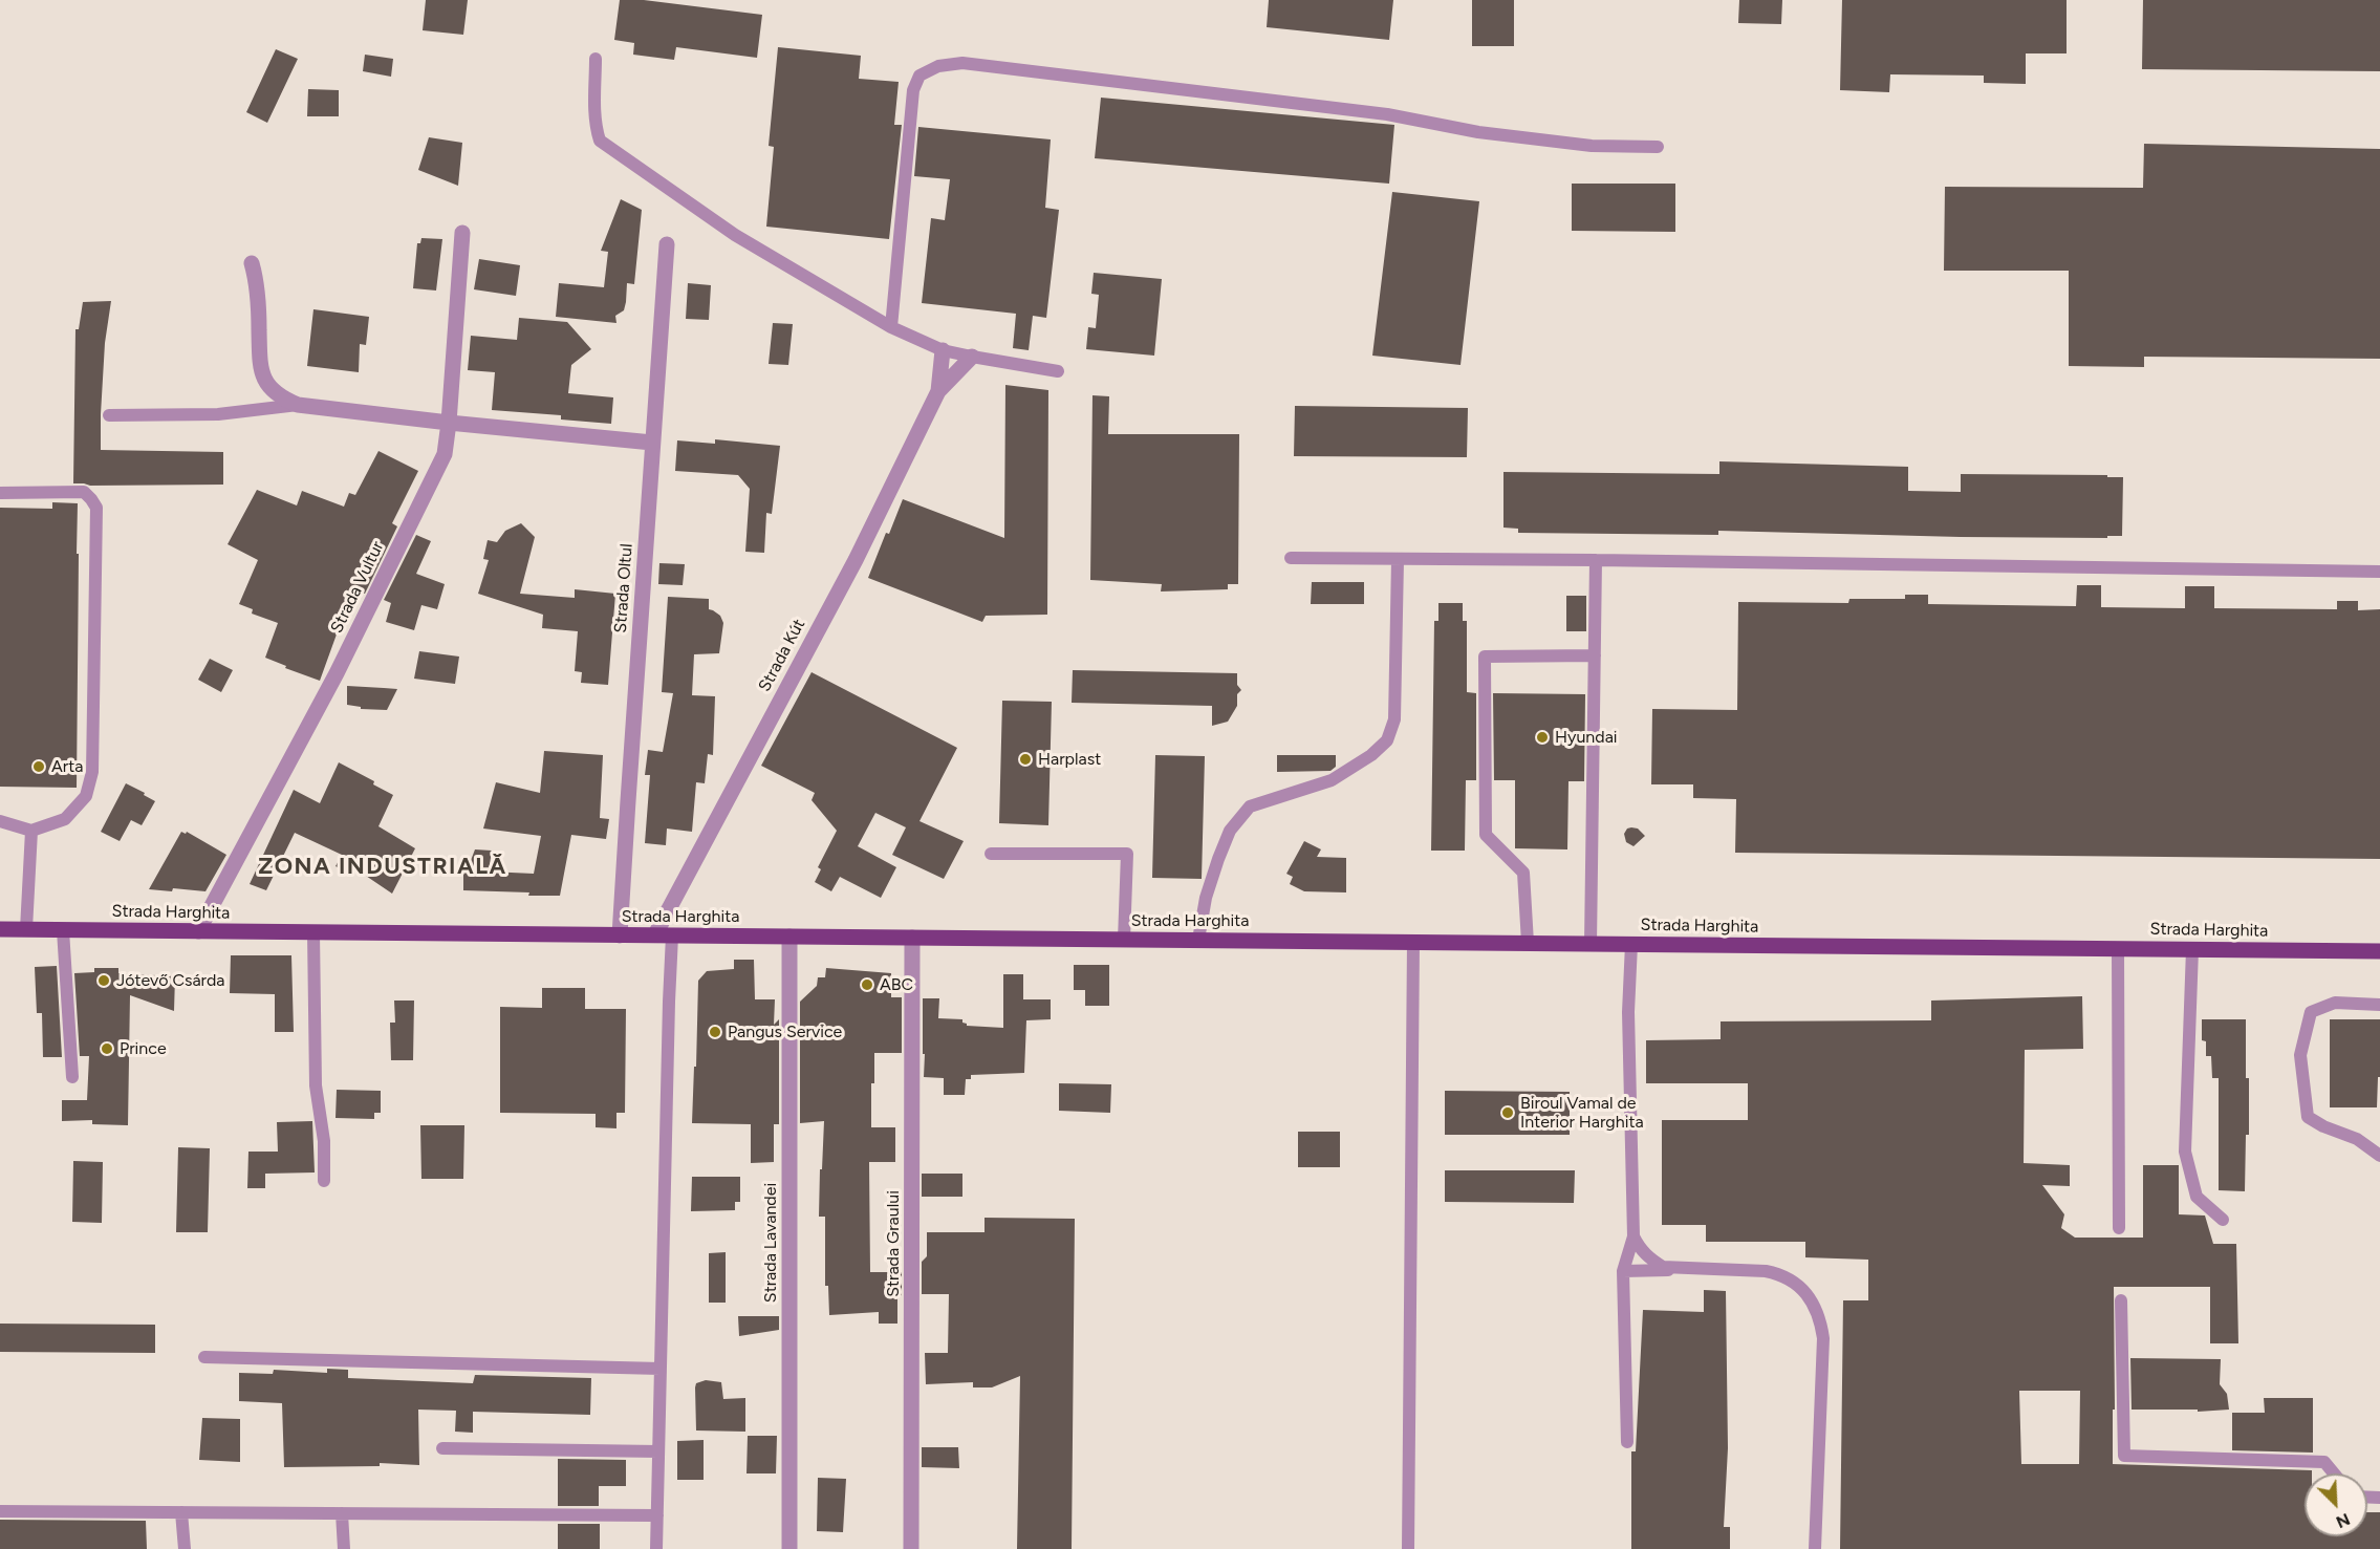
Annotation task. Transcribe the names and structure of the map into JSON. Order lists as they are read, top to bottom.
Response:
{
  "streets": {
    "main road": ["Strada Harghita"],
    "street": [
      "Strada Vultur",
      "Strada Oltul",
      "Strada Kút",
      "Strada Lavandei",
      "Strada Graului"
    ]
  },
  "crossings": [
    ["Strada Vultur", "Strada Harghita"],
    ["Strada Oltul", "Strada Harghita"],
    ["Strada Kút", "Strada Harghita"],
    ["Strada Harghita", "Strada Lavandei"],
    ["Strada Harghita", "Strada Graului"]
  ],
  "districts": ["ZONA INDUSTRIALĂ"],
  "places": [
    "Hyundai",
    "Harplast",
    "Arta",
    "Jótevő Csárda",
    "ABC",
    "Pangus Service",
    "Prince",
    "Biroul Vamal de Interior Harghita"
  ],
  "north": "bottom right"
}
